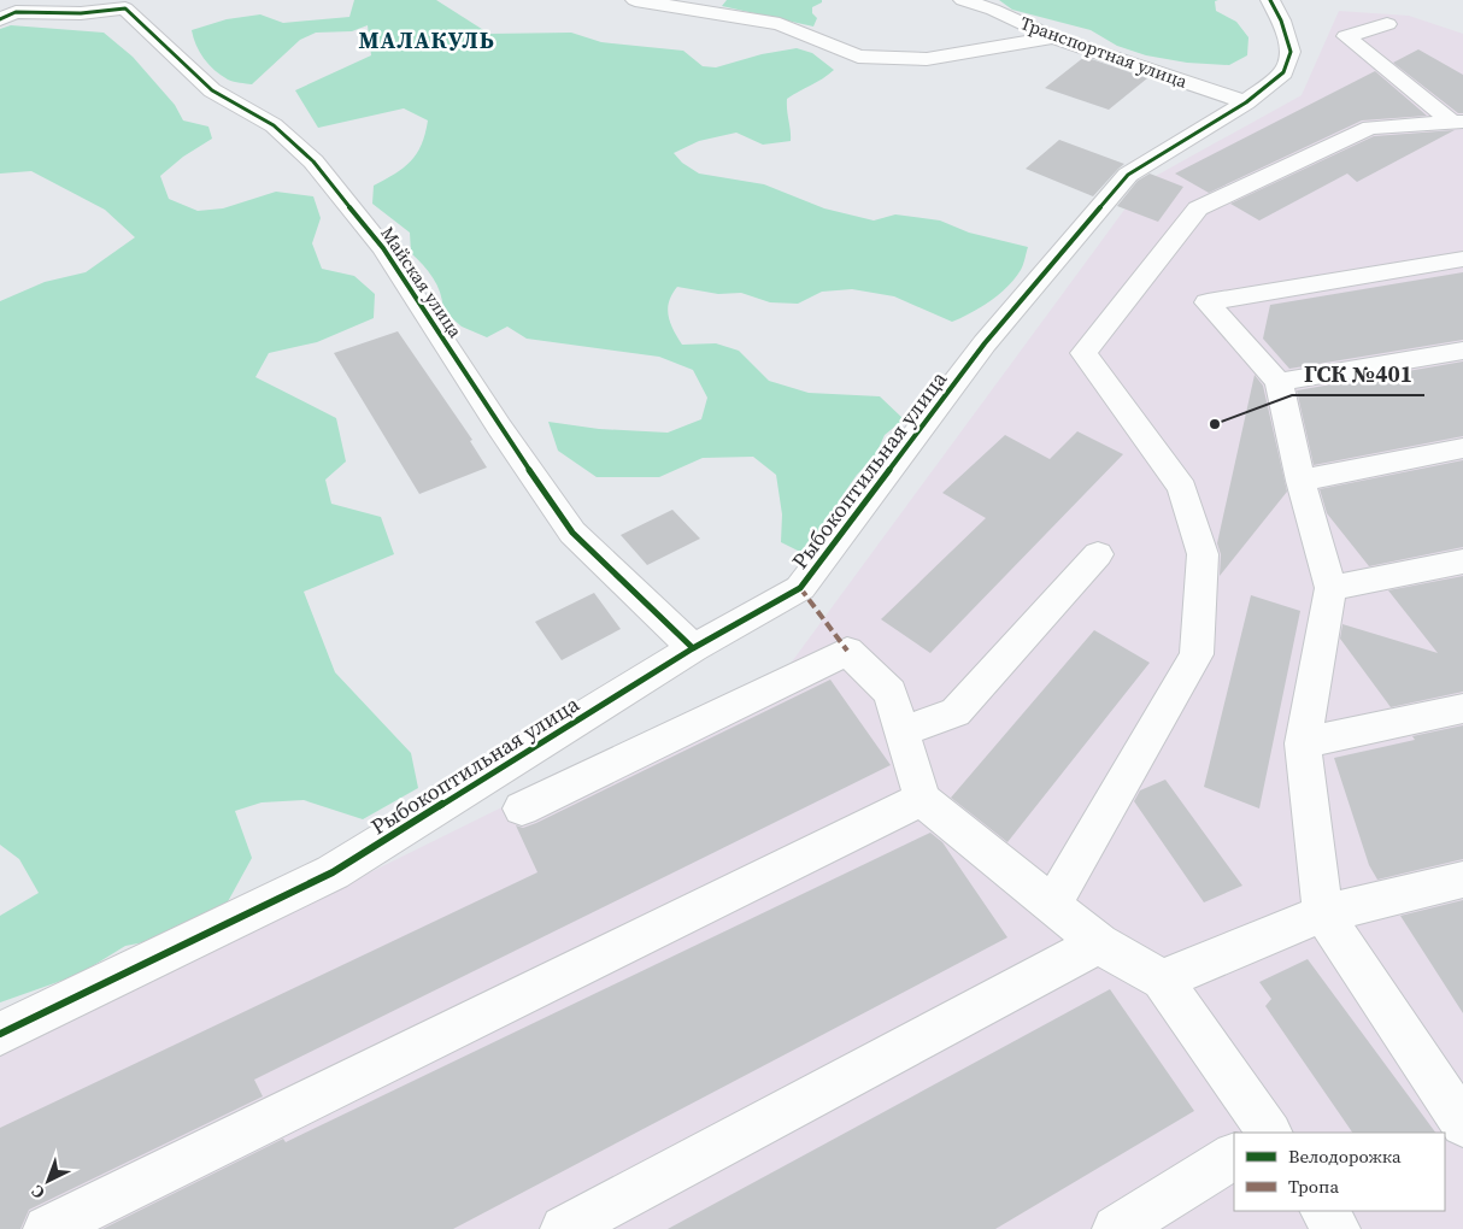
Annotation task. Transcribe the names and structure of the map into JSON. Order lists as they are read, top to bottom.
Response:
{
  "streets": {
    "street": ["Транспортная улица", "Майская улица", "Рыбокоптильная улица"]
  },
  "crossings": [
    ["Транспортная улица", "Рыбокоптильная улица"],
    ["Майская улица", "Рыбокоптильная улица"]
  ],
  "districts": ["МАЛАКУЛЬ"],
  "places": ["ГСК №401"],
  "legend": ["Велодорожка", "Тропа"],
  "north": "bottom left"
}
